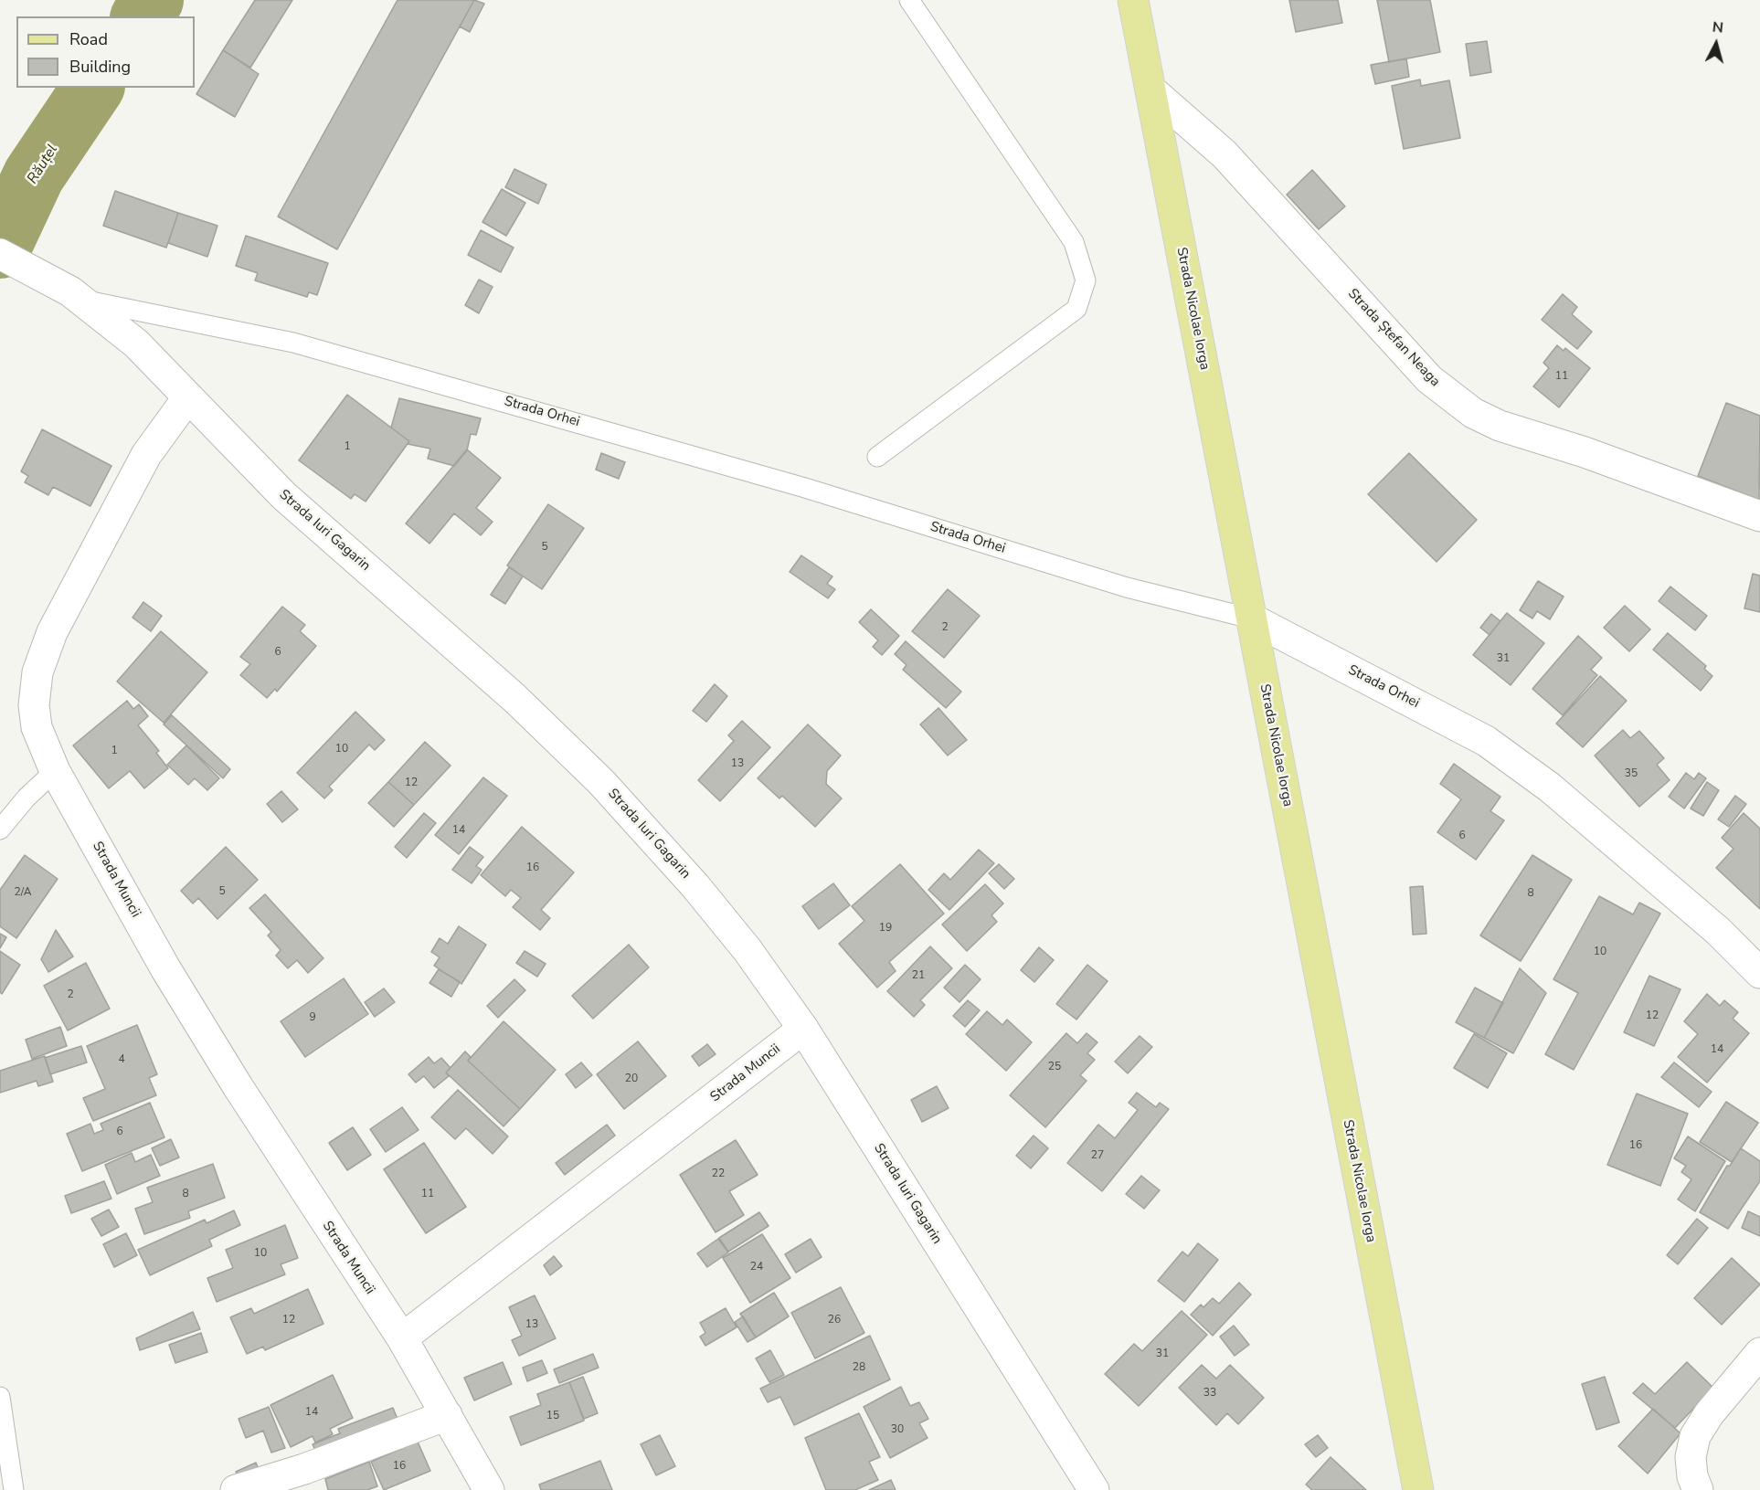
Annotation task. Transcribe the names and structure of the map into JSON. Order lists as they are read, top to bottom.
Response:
{
  "streets": {
    "main road": ["Strada Nicolae Iorga"],
    "street": [
      "Strada Ștefan Neaga",
      "Strada Orhei",
      "Strada Iuri Gagarin",
      "Strada Muncii"
    ]
  },
  "crossings": [
    ["Strada Nicolae Iorga", "Strada Ștefan Neaga"],
    ["Strada Nicolae Iorga", "Strada Orhei"],
    ["Strada Orhei", "Strada Iuri Gagarin"],
    ["Strada Iuri Gagarin", "Strada Muncii"]
  ],
  "water": ["Răuțel"],
  "house_numbers": [
    "11",
    "1",
    "5",
    "2",
    "6",
    "31",
    "10",
    "1",
    "13",
    "35",
    "12",
    "14",
    "6",
    "16",
    "5",
    "2/A",
    "8",
    "19",
    "10",
    "21",
    "2",
    "12",
    "9",
    "14",
    "4",
    "25",
    "20",
    "6",
    "16",
    "27",
    "22",
    "8",
    "11",
    "10",
    "24",
    "12",
    "26",
    "13",
    "31",
    "28",
    "33",
    "14",
    "15",
    "30",
    "16"
  ],
  "legend": ["Road", "Building"],
  "north": "top"
}
